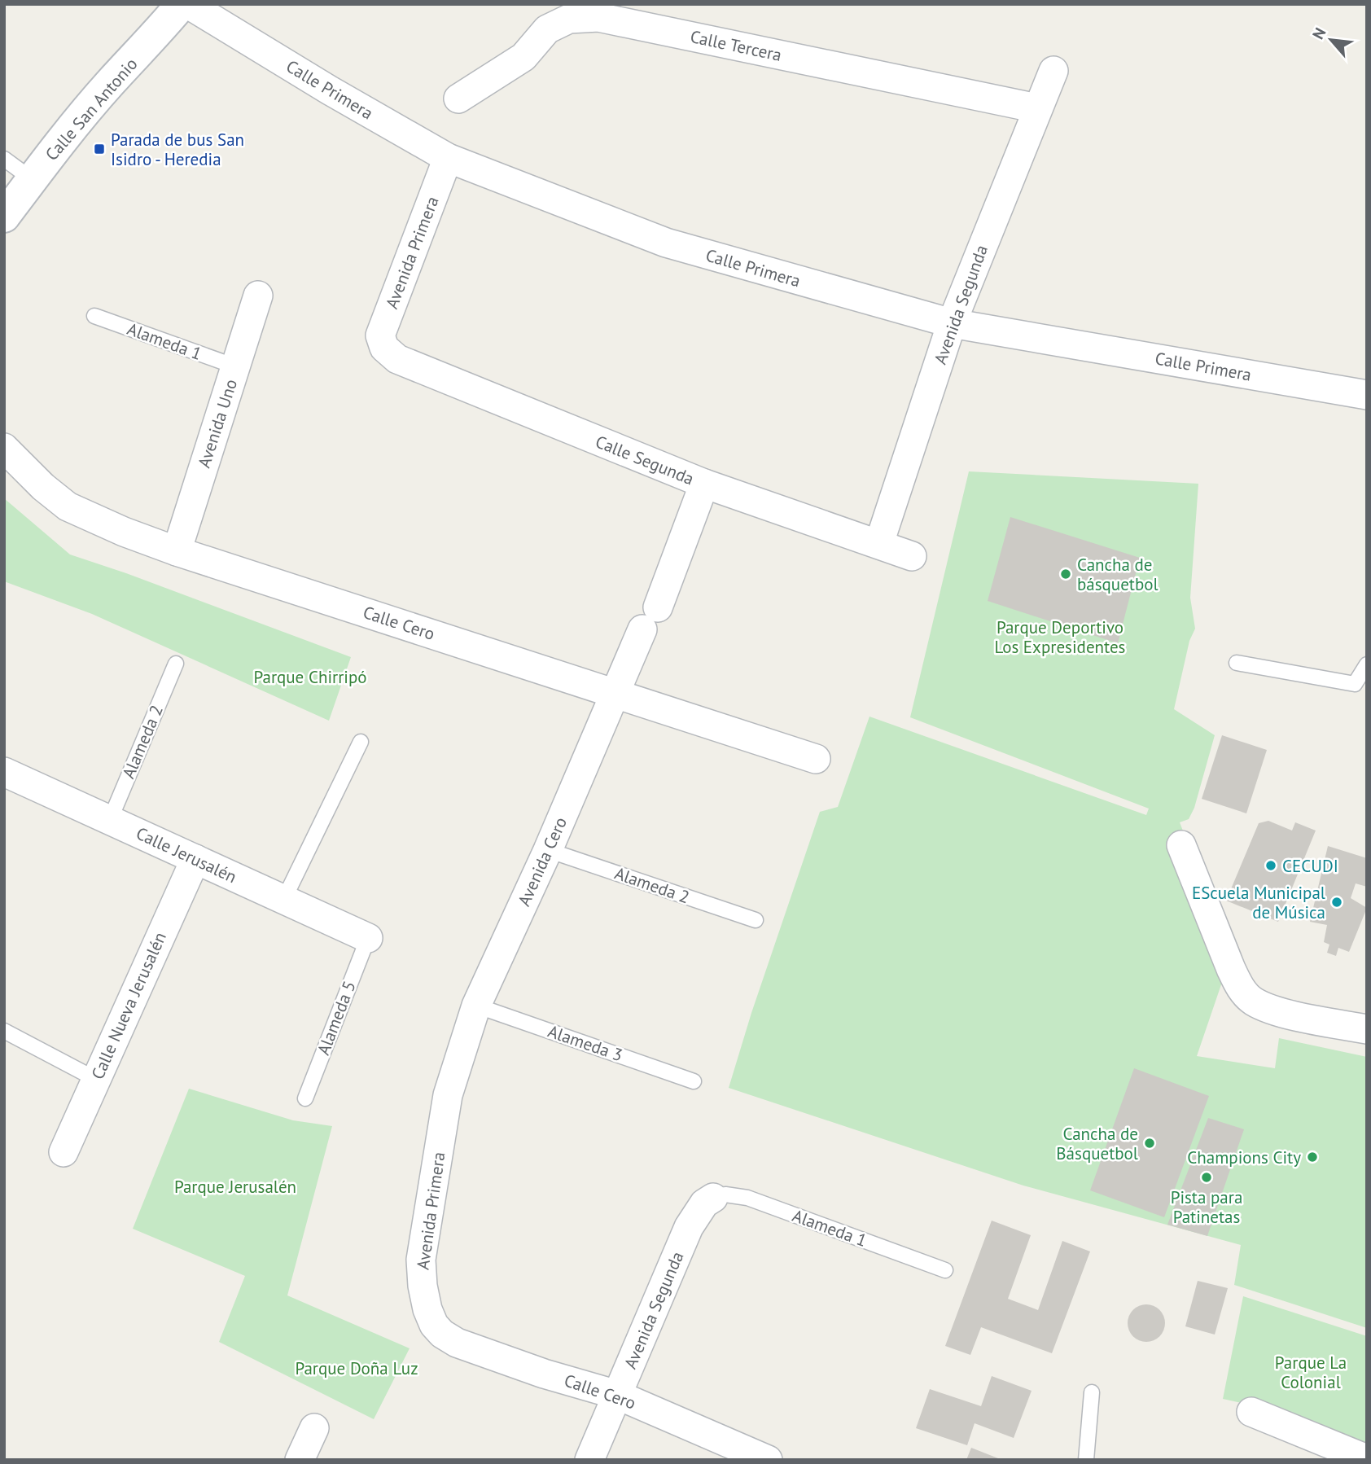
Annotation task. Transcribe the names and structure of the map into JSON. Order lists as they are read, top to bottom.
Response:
{
  "streets": {
    "main road": ["Calle San Antonio"],
    "street": [
      "Calle Tercera",
      "Calle Primera",
      "Avenida Primera",
      "Avenida Segunda",
      "Avenida Uno",
      "Calle Segunda",
      "Calle Cero",
      "Calle Jerusalén",
      "Avenida Cero",
      "Calle Nueva Jerusalén"
    ],
    "lane": [
      "Alameda 1",
      "Alameda 2",
      "Alameda 5",
      "Alameda 3"
    ]
  },
  "crossings": [
    ["Calle Tercera", "Avenida Segunda"],
    ["Calle Primera", "Avenida Primera"],
    ["Calle Primera", "Avenida Segunda"],
    ["Avenida Primera", "Calle Segunda"],
    ["Avenida Primera", "Calle Cero"],
    ["Avenida Primera", "Avenida Cero"],
    ["Avenida Segunda", "Alameda 1"],
    ["Avenida Segunda", "Calle Segunda"],
    ["Avenida Segunda", "Calle Cero"],
    ["Alameda 1", "Avenida Uno"],
    ["Avenida Uno", "Calle Cero"],
    ["Calle Segunda", "Avenida Cero"],
    ["Calle Cero", "Avenida Cero"],
    ["Alameda 2", "Calle Jerusalén"],
    ["Alameda 2", "Avenida Cero"],
    ["Calle Jerusalén", "Calle Nueva Jerusalén"],
    ["Calle Jerusalén", "Alameda 5"],
    ["Avenida Cero", "Alameda 3"]
  ],
  "parks": [
    "Parque Deportivo Los Expresidentes",
    "Parque Chirripó",
    "Parque Jerusalén",
    "Parque La Colonial",
    "Parque Doña Luz"
  ],
  "places": {
    "transit": ["Parada de bus San Isidro - Heredia"],
    "other": [
      "Cancha de básquetbol",
      "CECUDI",
      "EScuela Municipal de Música",
      "Cancha de Básquetbol",
      "Champions City",
      "Pista para Patinetas"
    ]
  },
  "north": "top left"
}
